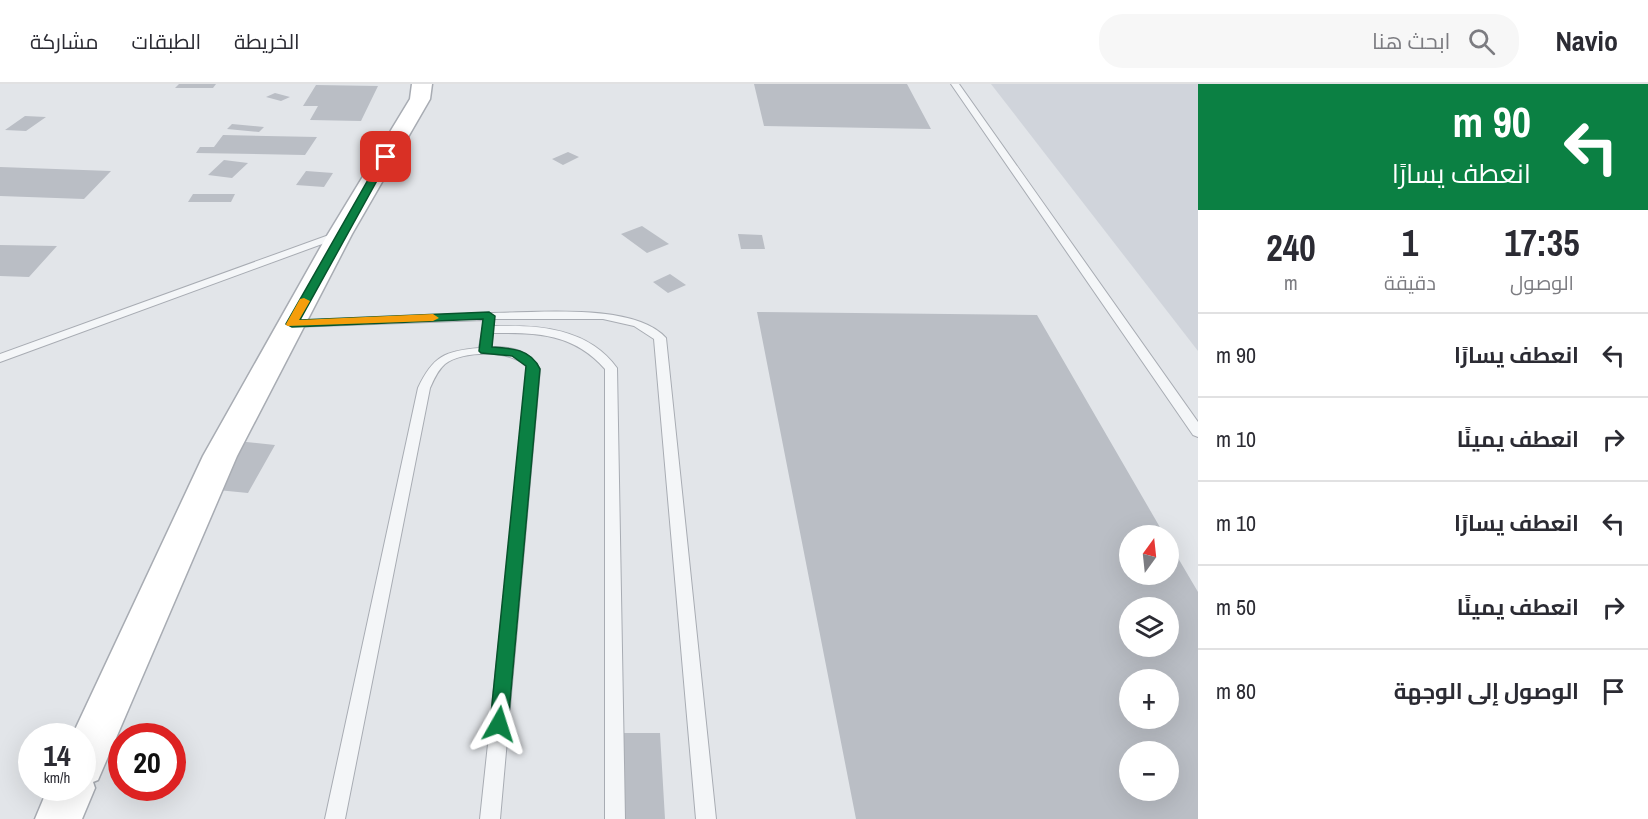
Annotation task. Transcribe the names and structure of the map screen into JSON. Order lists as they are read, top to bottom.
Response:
{
  "north": "top",
  "page": {
    "header": "Navio",
    "search": "ابحث هنا",
    "nav": ["الخريطة", "الطبقات", "مشاركة"],
    "turn": ["90 m", "انعطف يسارًا"],
    "eta": [
      "17:35",
      "الوصول",
      "1",
      "دقيقة",
      "240",
      "m"
    ],
    "list": [
      {
        "name": "انعطف يسارًا",
        "value": "90 m"
      },
      {
        "name": "انعطف يمينًا",
        "value": "10 m"
      },
      {
        "name": "انعطف يسارًا",
        "value": "10 m"
      },
      {
        "name": "انعطف يمينًا",
        "value": "50 m"
      },
      {
        "name": "الوصول إلى الوجهة",
        "value": "80 m"
      }
    ],
    "map_buttons": ["+", "−"],
    "speed": "14 km/h",
    "limit": "20"
  }
}
